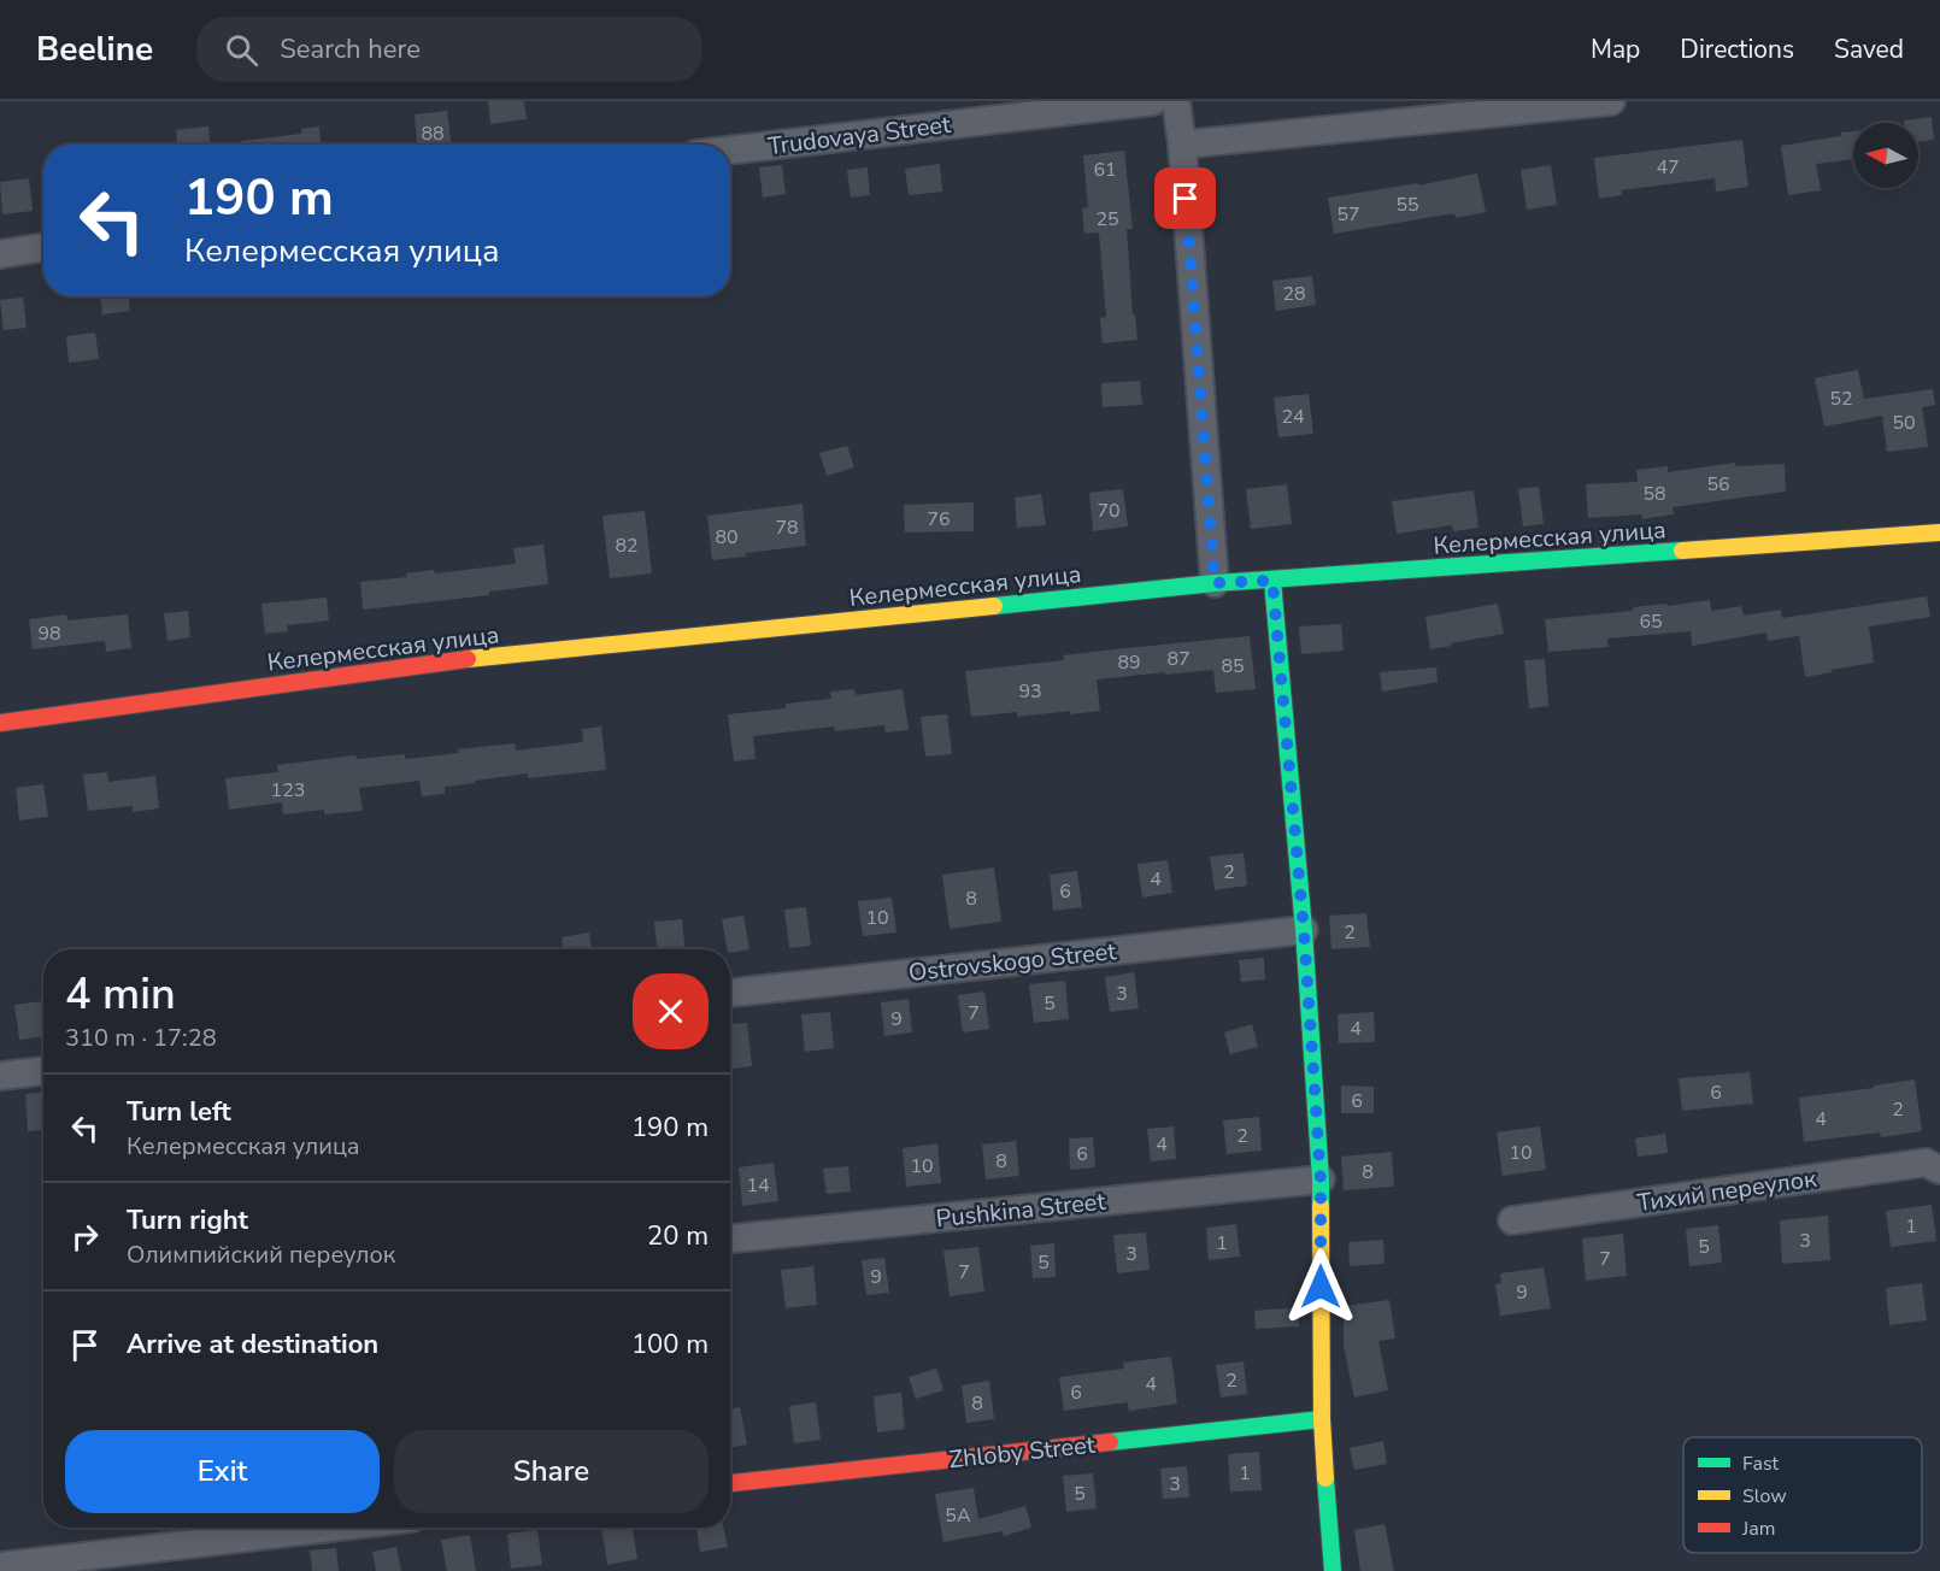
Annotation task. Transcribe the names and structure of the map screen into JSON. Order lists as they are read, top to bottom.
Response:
{
  "streets": {
    "street": [
      "Trudovaya Street",
      "Келермесская улица",
      "Ostrovskogo Street",
      "Тихий переулок",
      "Pushkina Street",
      "Zhloby Street"
    ]
  },
  "house_numbers": [
    "88",
    "47",
    "61",
    "55",
    "57",
    "25",
    "28",
    "52",
    "24",
    "50",
    "56",
    "58",
    "70",
    "76",
    "78",
    "80",
    "82",
    "65",
    "98",
    "87",
    "89",
    "85",
    "93",
    "123",
    "2",
    "4",
    "6",
    "8",
    "10",
    "2",
    "3",
    "5",
    "7",
    "9",
    "4",
    "6",
    "6",
    "2",
    "4",
    "2",
    "4",
    "10",
    "6",
    "8",
    "10",
    "8",
    "14",
    "1",
    "3",
    "1",
    "5",
    "3",
    "7",
    "5",
    "7",
    "9",
    "9",
    "2",
    "4",
    "6",
    "8",
    "1",
    "3",
    "5",
    "5А"
  ],
  "legend": ["Fast", "Slow", "Jam"],
  "north": "left",
  "page": {
    "header": "Beeline",
    "search": "Search here",
    "nav": ["Map", "Directions", "Saved"],
    "turn": ["190 m", "Келермесская улица"],
    "heading": ["4 min", "310 m · 17:28"],
    "list": [
      {
        "name": "Turn left",
        "note": "Келермесская улица",
        "value": "190 m"
      },
      {
        "name": "Turn right",
        "note": "Олимпийский переулок",
        "value": "20 m"
      },
      {
        "name": "Arrive at destination",
        "value": "100 m"
      }
    ],
    "buttons": ["Exit", "Share"]
  }
}
